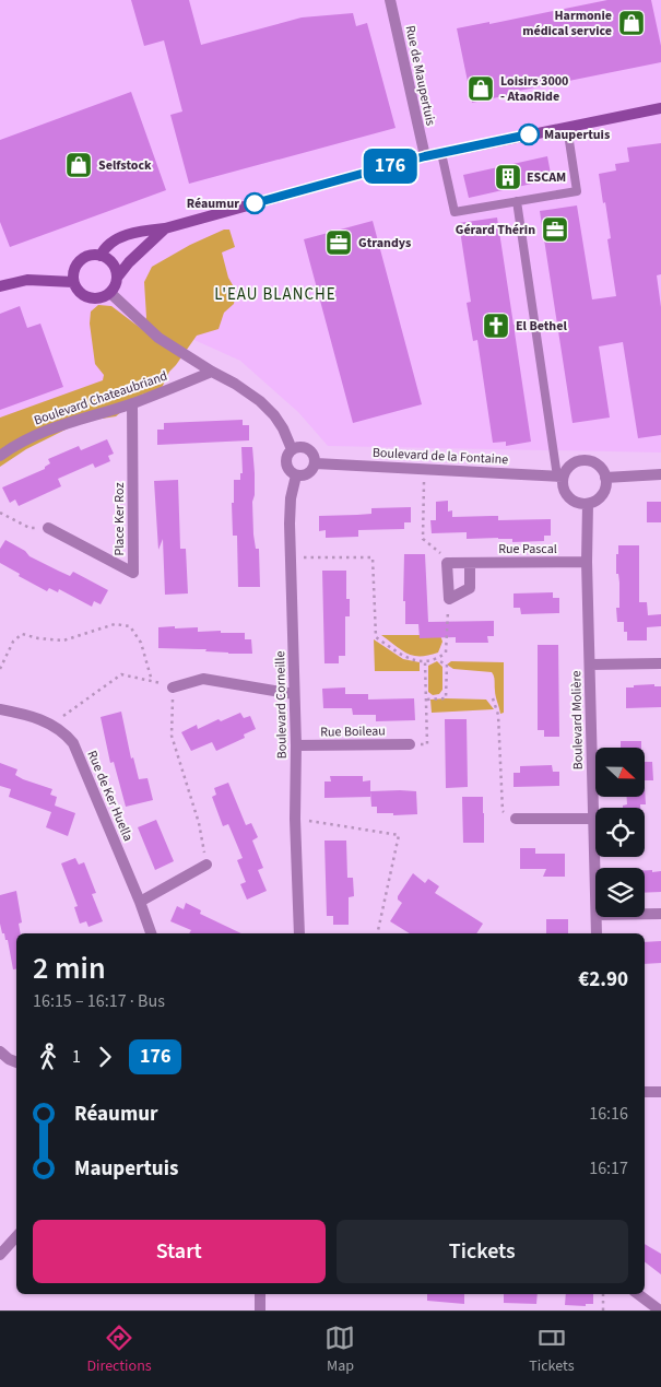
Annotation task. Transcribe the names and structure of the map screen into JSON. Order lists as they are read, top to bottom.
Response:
{
  "streets": {
    "street": [
      "Rue de Maupertuis",
      "Boulevard Chateaubriand",
      "Boulevard de la Fontaine",
      "Place Ker Roz",
      "Rue Pascal",
      "Boulevard Corneille",
      "Boulevard Molière",
      "Rue Boileau",
      "Rue de Ker Huella"
    ]
  },
  "crossings": [
    ["Boulevard Chateaubriand", "Place Ker Roz"],
    ["Boulevard de la Fontaine", "Boulevard Corneille"],
    ["Boulevard de la Fontaine", "Boulevard Molière"],
    ["Rue Pascal", "Boulevard Molière"],
    ["Boulevard Corneille", "Rue Boileau"]
  ],
  "districts": ["L'EAU BLANCHE"],
  "places": {
    "shop": ["Harmonie médical service", "Loisirs 3000 - AtaoRide", "Selfstock"],
    "other": ["Maupertuis", "Réaumur"],
    "building": ["ESCAM"],
    "office": ["Gérard Thérin", "Gtrandys"],
    "church": ["El Bethel"]
  },
  "lines": ["bus line 176"],
  "north": "right",
  "page": {
    "on_map": "176",
    "heading": ["2 min", "16:15 – 16:17 · Bus", "€2.90"],
    "legs": ["1", "176"],
    "list": [
      {
        "name": "Réaumur",
        "value": "16:16"
      },
      {
        "name": "Maupertuis",
        "value": "16:17"
      }
    ],
    "buttons": ["Start", "Tickets"],
    "tabs": ["Directions", "Map", "Tickets"]
  }
}
